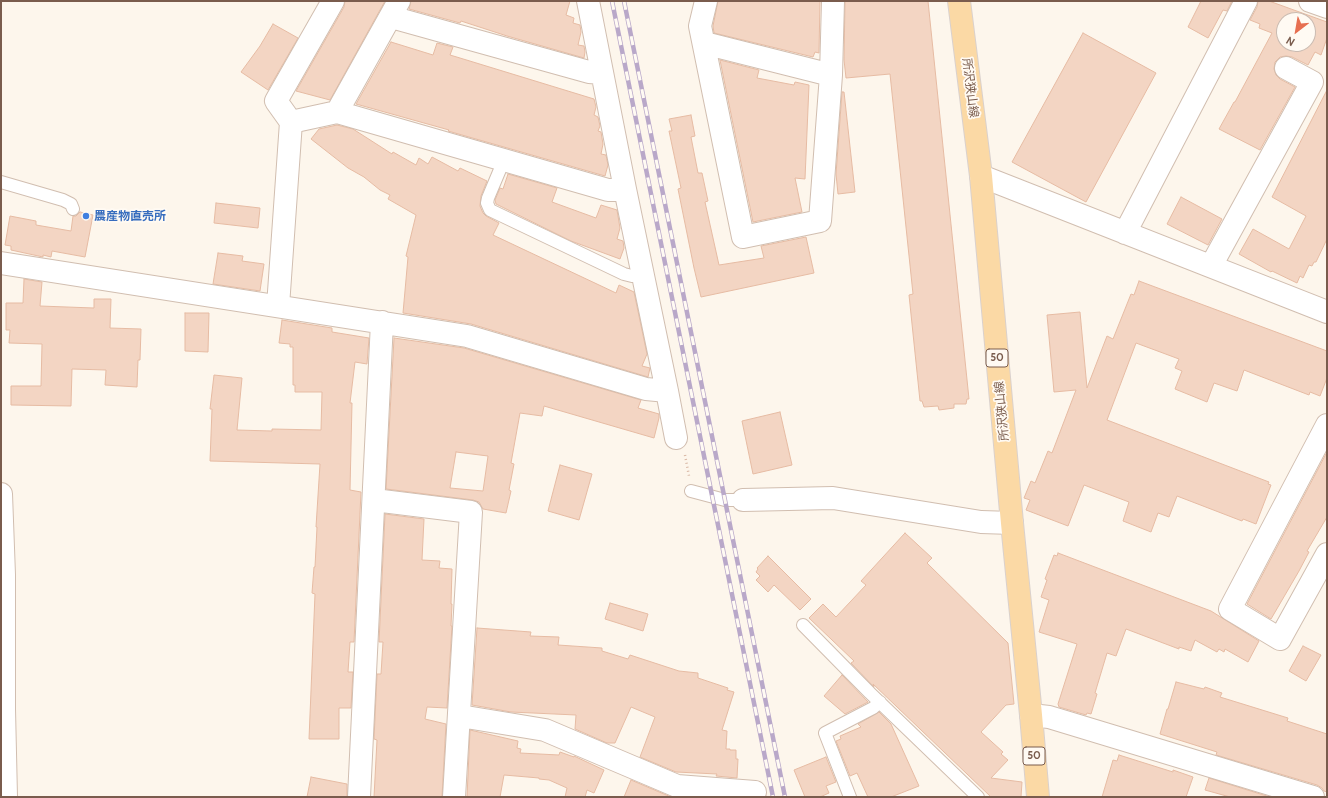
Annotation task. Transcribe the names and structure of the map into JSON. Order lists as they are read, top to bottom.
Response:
{
  "streets": {
    "main road": ["所沢狭山線", "50"]
  },
  "places": ["農産物直売所"],
  "north": "bottom left"
}
